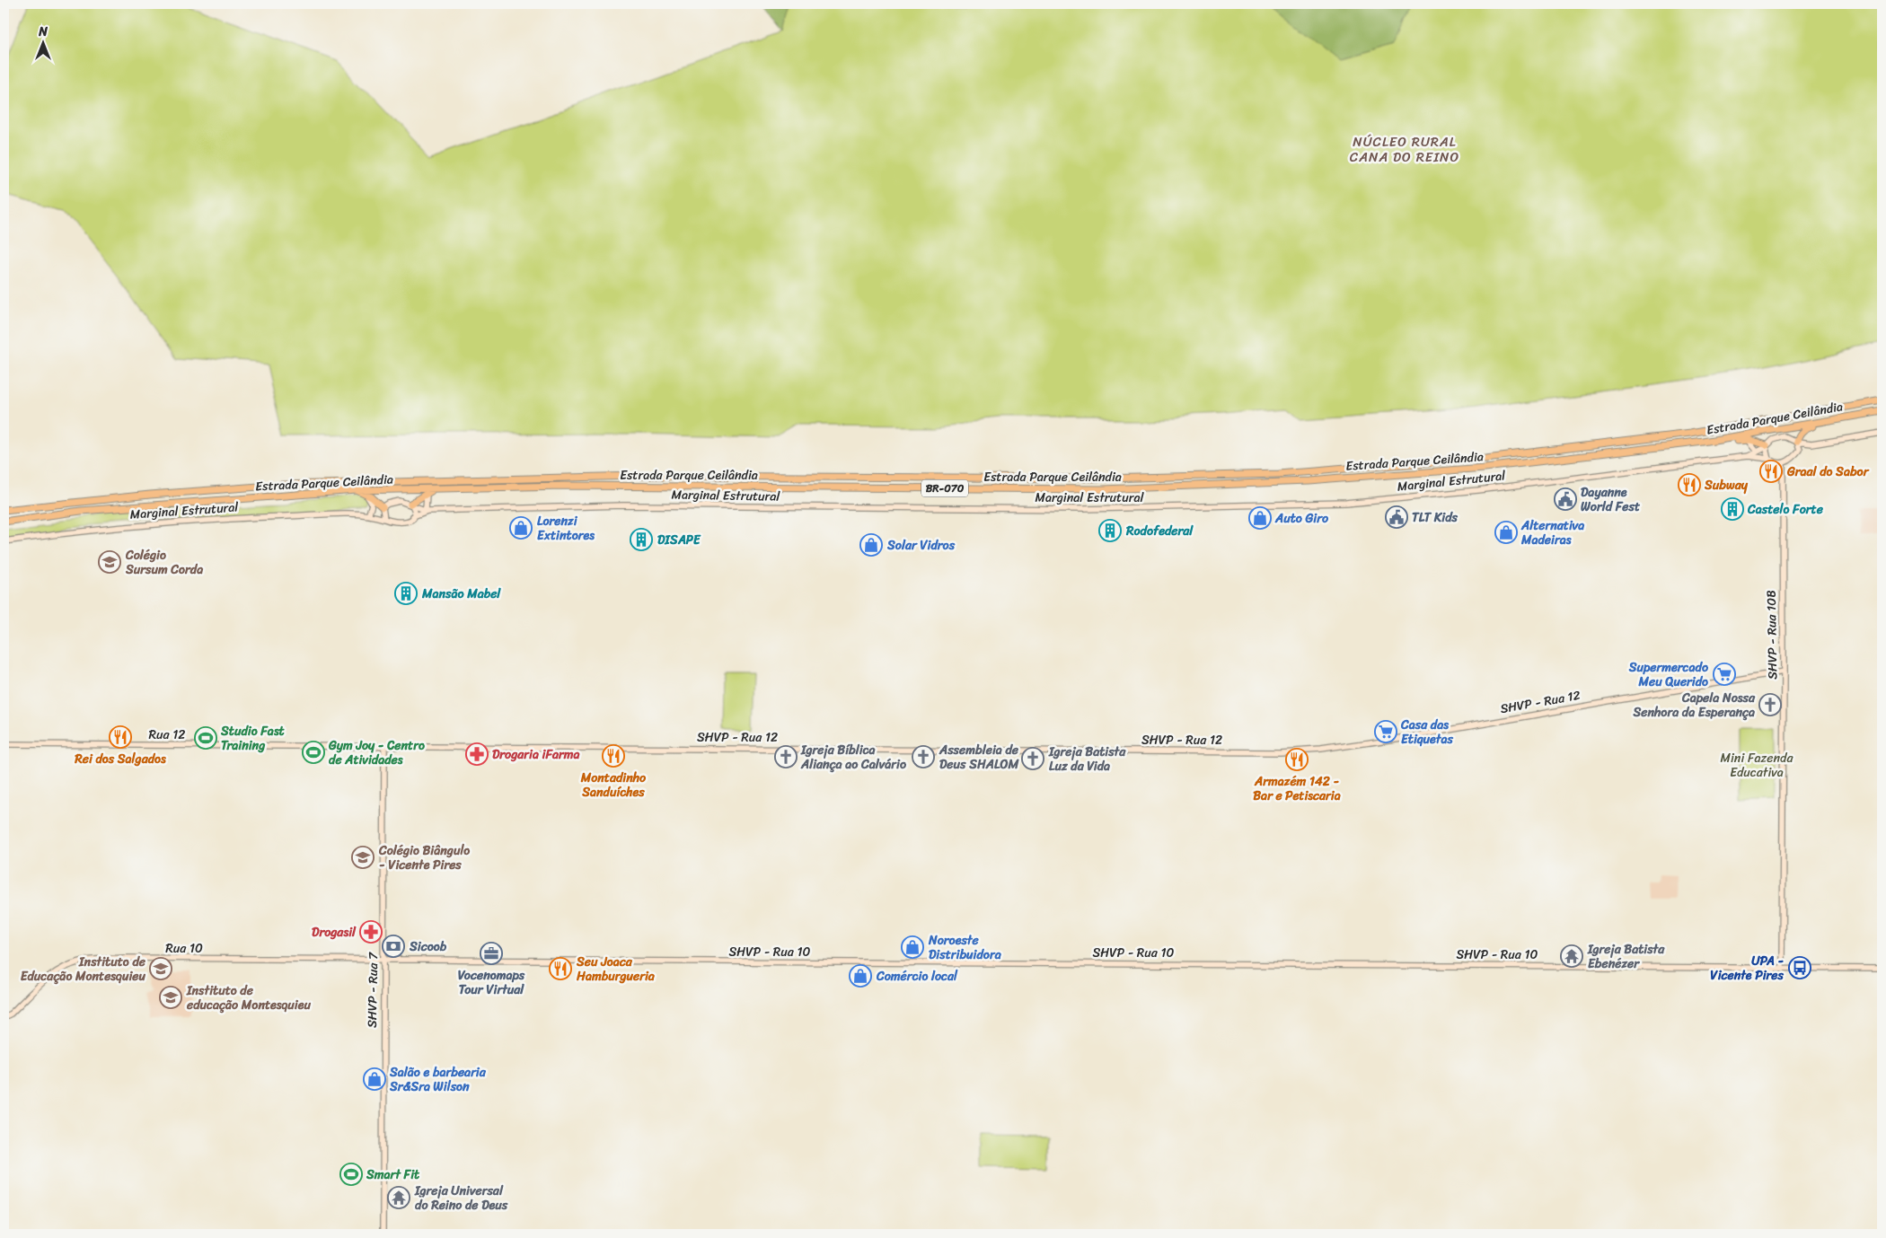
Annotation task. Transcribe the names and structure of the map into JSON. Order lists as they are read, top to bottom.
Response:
{
  "streets": {
    "highway": ["Estrada Parque Ceilândia", "BR-070"],
    "street": [
      "Marginal Estrutural",
      "SHVP - Rua 10B",
      "SHVP - Rua 12",
      "Rua 12",
      "Rua 10",
      "SHVP - Rua 10",
      "SHVP - Rua 7"
    ]
  },
  "crossings": [
    ["Marginal Estrutural", "SHVP - Rua 10B"],
    ["SHVP - Rua 10B", "SHVP - Rua 12"],
    ["SHVP - Rua 10B", "SHVP - Rua 10"],
    ["SHVP - Rua 12", "Rua 12"],
    ["SHVP - Rua 12", "SHVP - Rua 7"],
    ["Rua 12", "SHVP - Rua 7"],
    ["Rua 10", "SHVP - Rua 10"],
    ["Rua 10", "SHVP - Rua 7"],
    ["SHVP - Rua 10", "SHVP - Rua 7"]
  ],
  "districts": ["NÚCLEO RURAL CANA DO REINO"],
  "parks": ["Mini Fazenda Educativa"],
  "places": {
    "restaurant": [
      "Graal do Sabor",
      "Subway",
      "Rei dos Salgados",
      "Montadinho Sanduíches",
      "Armazém 142 - Bar e Petiscaria",
      "Seu Joaca Hamburgueria"
    ],
    "public building": ["Dayanne World Fest", "TLT Kids"],
    "building": [
      "Castelo Forte",
      "Rodofederal",
      "DISAPE",
      "Mansão Mabel"
    ],
    "shop": [
      "Auto Giro",
      "Lorenzi Extintores",
      "Alternativa Madeiras",
      "Solar Vidros",
      "Noroeste Distribuidora",
      "Comércio local",
      "Salão e barbearia Sr&Sra Wilson"
    ],
    "school or university": [
      "Colégio Sursum Corda",
      "Colégio Biângulo - Vicente Pires",
      "Instituto de Educação Montesquieu",
      "Instituto de educação Montesquieu"
    ],
    "supermarket": ["Supermercado Meu Querido", "Casa das Etiquetas"],
    "church": [
      "Capela Nossa Senhora da Esperança",
      "Igreja Bíblica Aliança ao Calvário",
      "Assembleia de Deus SHALOM",
      "Igreja Batista Luz da Vida"
    ],
    "sports": ["Studio Fast Training", "Gym Joy - Centro de Atividades", "Smart Fit"],
    "pharmacy": ["Drogaria iFarma", "Drogasil"],
    "bank": ["Sicoob"],
    "office": ["Vocenomaps Tour Virtual"],
    "temple": ["Igreja Batista Ebenézer", "Igreja Universal do Reino de Deus"],
    "bus stop": ["UPA - Vicente Pires"]
  },
  "north": "top"
}
